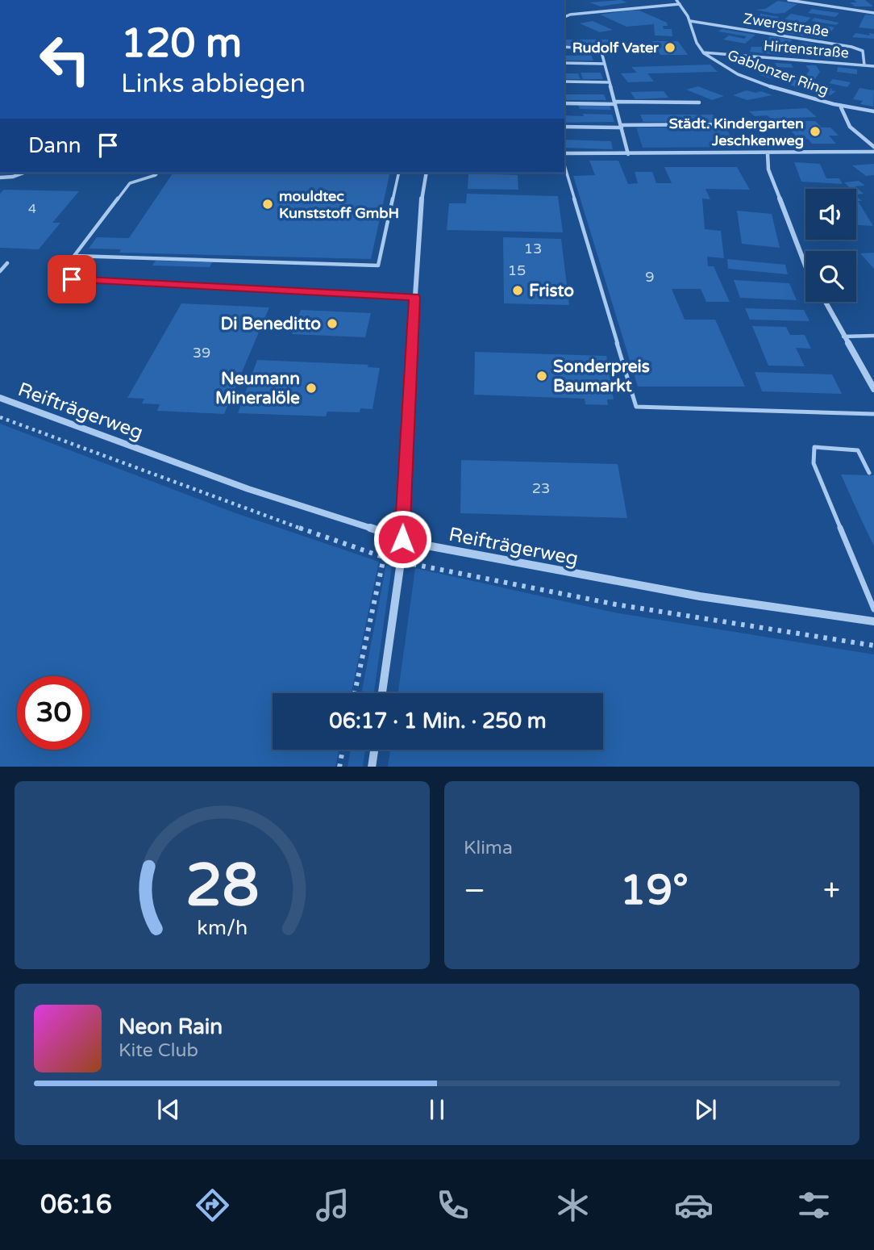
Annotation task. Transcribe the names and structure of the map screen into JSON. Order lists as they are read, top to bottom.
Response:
{
  "streets": {
    "street": [
      "Zwergstraße",
      "Hirtenstraße",
      "Gablonzer Ring",
      "Reifträgerweg"
    ]
  },
  "crossings": [
    ["Zwergstraße", "Hirtenstraße"],
    ["Zwergstraße", "Gablonzer Ring"],
    ["Hirtenstraße", "Gablonzer Ring"]
  ],
  "places": [
    "Rudolf Vater",
    "Städt. Kindergarten Jeschkenweg",
    "mouldtec Kunststoff GmbH",
    "Fristo",
    "Di Beneditto",
    "Sonderpreis Baumarkt",
    "Neumann Mineralöle"
  ],
  "house_numbers": [
    "4",
    "13",
    "15",
    "9",
    "39",
    "23"
  ],
  "page": {
    "turn": ["120 m", "Links abbiegen"],
    "then": "Dann",
    "limit": "30",
    "trip": "06:17 · 1 Min. · 250 m",
    "tile": "Klima",
    "heat": ["−", "19°", "+"],
    "song": ["Neon Rain", "Kite Club"],
    "tabs": "06:16",
    "gauge": ["28", "km/h"]
  }
}
